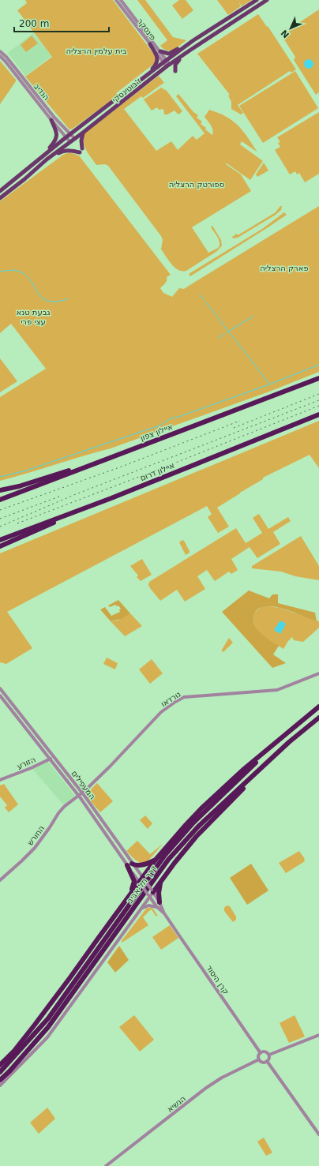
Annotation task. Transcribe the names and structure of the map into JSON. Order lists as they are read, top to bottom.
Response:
{
  "streets": {
    "highway": ["איילון צפון", "איילון דרום", "דרך תל-אביב"],
    "main road": ["ז'בוטינסקי"],
    "street": [
      "פינסקר",
      "הנדיב",
      "נורדאו",
      "הזורע",
      "המעפילים",
      "החורש",
      "קרן היסוד",
      "הנשיא"
    ]
  },
  "crossings": [
    ["פינסקר", "ז'בוטינסקי"],
    ["ז'בוטינסקי", "הנדיב"],
    ["נורדאו", "המעפילים"],
    ["נורדאו", "החורש"],
    ["הזורע", "המעפילים"],
    ["המעפילים", "החורש"],
    ["המעפילים", "קרן היסוד"],
    ["קרן היסוד", "הנשיא"]
  ],
  "parks": [
    "בית עלמין הרצליה",
    "ספורטק הרצליה",
    "פארק הרצליה",
    "גבעת טנא עצי פרי"
  ],
  "scale_bar": "200 m",
  "north": "bottom left"
}
